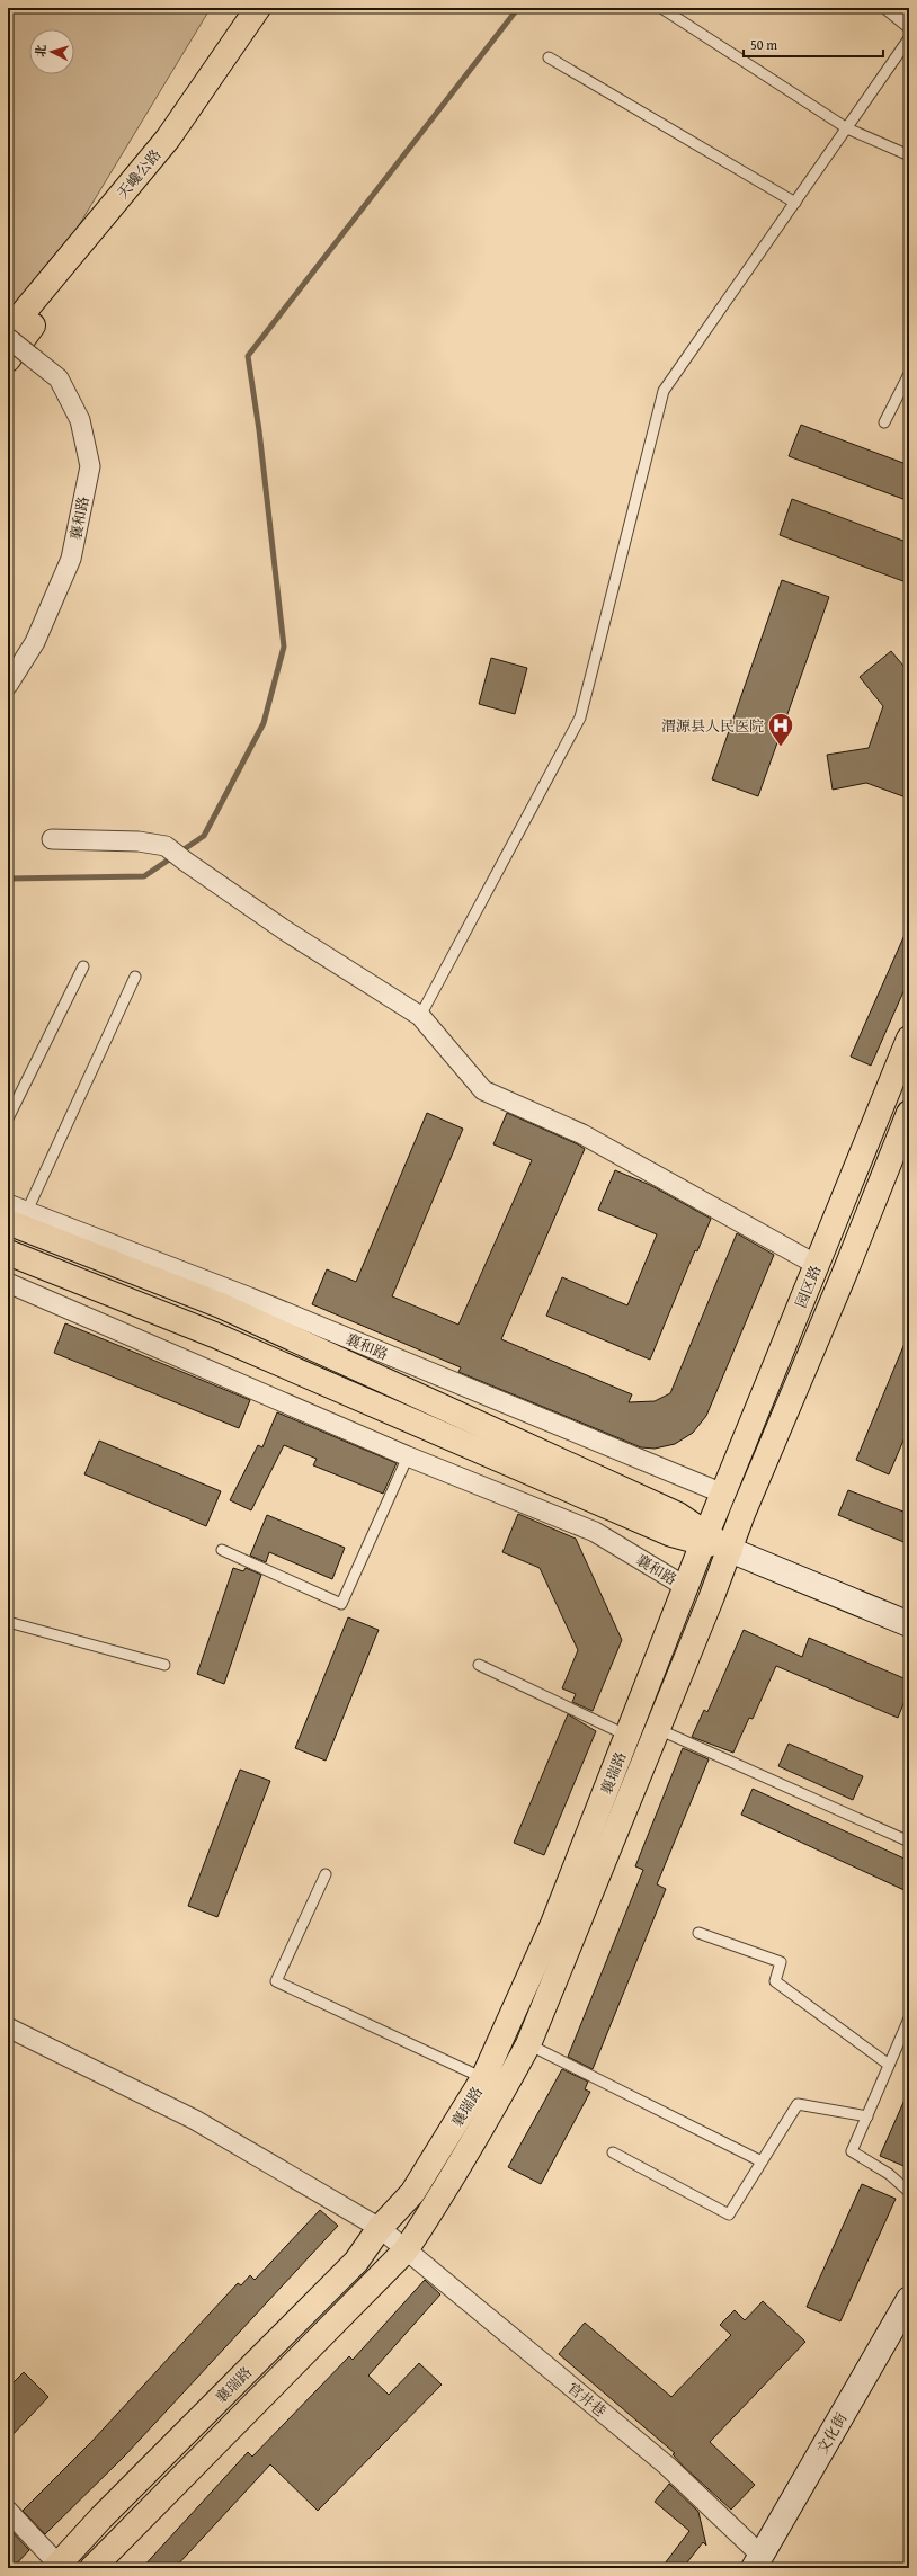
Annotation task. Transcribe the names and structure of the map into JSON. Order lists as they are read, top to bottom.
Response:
{
  "streets": {
    "main road": [
      "天巉公路",
      "园区路",
      "襄瑞路",
      "文化街"
    ],
    "street": ["襄和路", "官井巷"]
  },
  "crossings": [
    ["襄和路", "园区路"],
    ["襄和路", "襄瑞路"],
    ["园区路", "襄瑞路"],
    ["襄瑞路", "官井巷"],
    ["官井巷", "文化街"]
  ],
  "places": {
    "hospital": ["渭源县人民医院"]
  },
  "scale_bar": "50 m",
  "north": "left"
}
